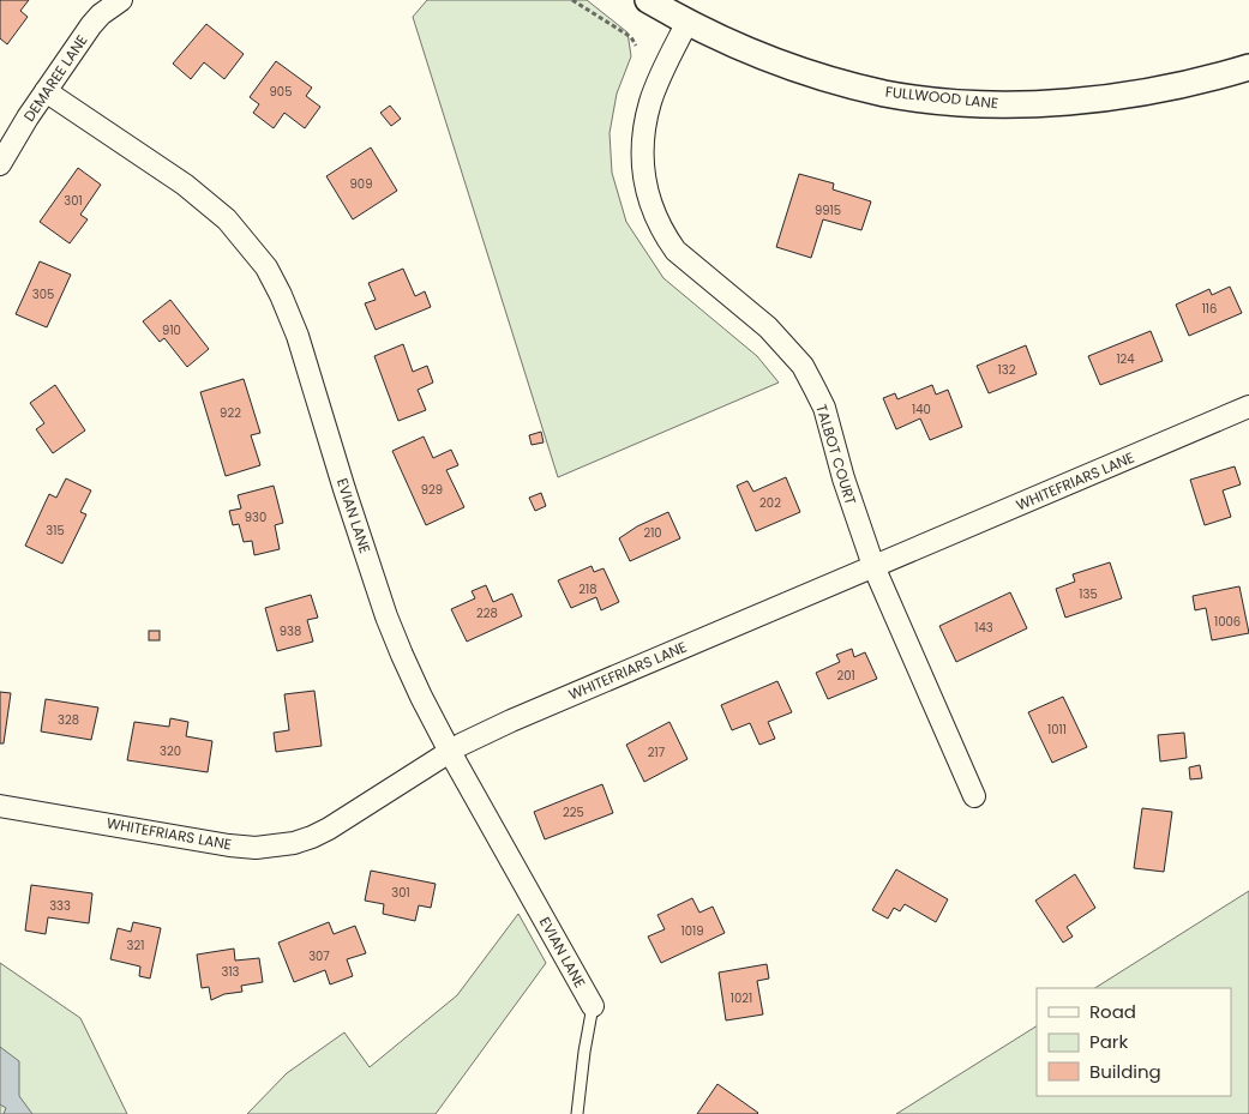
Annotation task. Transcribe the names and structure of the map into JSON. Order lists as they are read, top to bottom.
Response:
{
  "streets": {
    "street": [
      "DEMAREE LANE",
      "FULLWOOD LANE",
      "TALBOT COURT",
      "WHITEFRIARS LANE",
      "EVIAN LANE"
    ]
  },
  "crossings": [
    ["DEMAREE LANE", "EVIAN LANE"],
    ["FULLWOOD LANE", "TALBOT COURT"],
    ["TALBOT COURT", "WHITEFRIARS LANE"],
    ["WHITEFRIARS LANE", "EVIAN LANE"]
  ],
  "house_numbers": [
    "905",
    "909",
    "301",
    "9915",
    "305",
    "116",
    "910",
    "124",
    "132",
    "140",
    "922",
    "929",
    "202",
    "930",
    "315",
    "210",
    "218",
    "135",
    "228",
    "1006",
    "143",
    "938",
    "201",
    "328",
    "1011",
    "320",
    "217",
    "225",
    "301",
    "333",
    "1019",
    "321",
    "307",
    "313",
    "1021"
  ],
  "legend": ["Road", "Park", "Building"]
}
